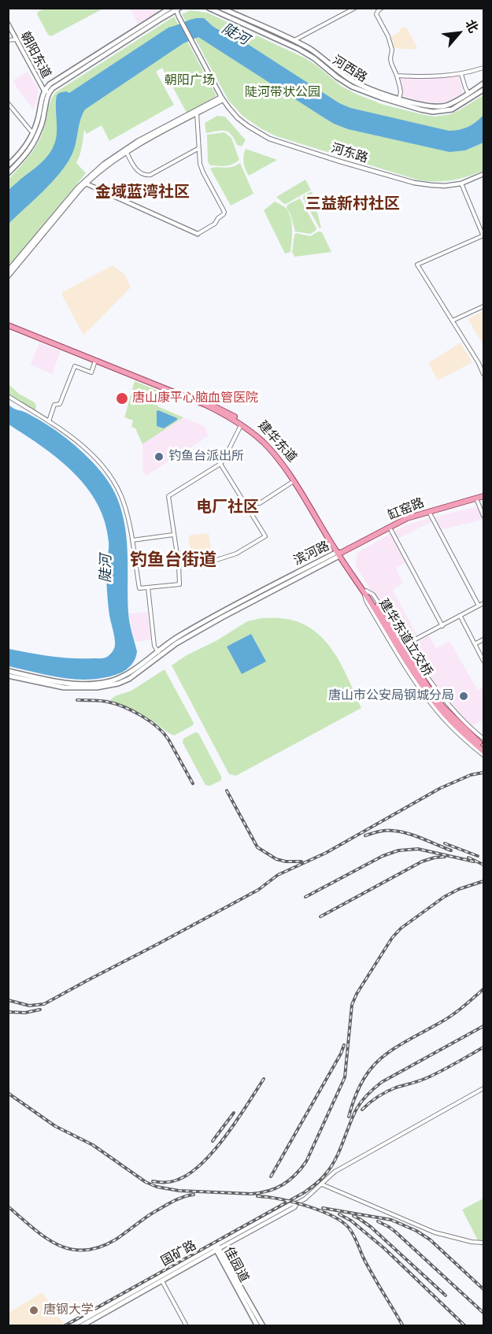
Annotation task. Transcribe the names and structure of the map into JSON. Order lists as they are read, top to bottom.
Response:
{
  "streets": {
    "main road": [
      "河西路",
      "建华东道",
      "缸窑路",
      "滨河路",
      "建华东道立交桥",
      "国矿路",
      "佳园道"
    ],
    "street": ["朝阳东道", "河东路"]
  },
  "crossings": [
    ["建华东道", "缸窑路"],
    ["建华东道", "滨河路"],
    ["建华东道", "建华东道立交桥"],
    ["缸窑路", "滨河路"],
    ["国矿路", "佳园道"]
  ],
  "districts": [
    "金域蓝湾社区",
    "三益新村社区",
    "电厂社区",
    "钓鱼台街道"
  ],
  "water": ["陡河"],
  "parks": ["朝阳广场", "陡河带状公园"],
  "places": [
    "唐山康平心脑血管医院",
    "钓鱼台派出所",
    "唐山市公安局钢城分局",
    "唐钢大学"
  ],
  "north": "top right"
}
